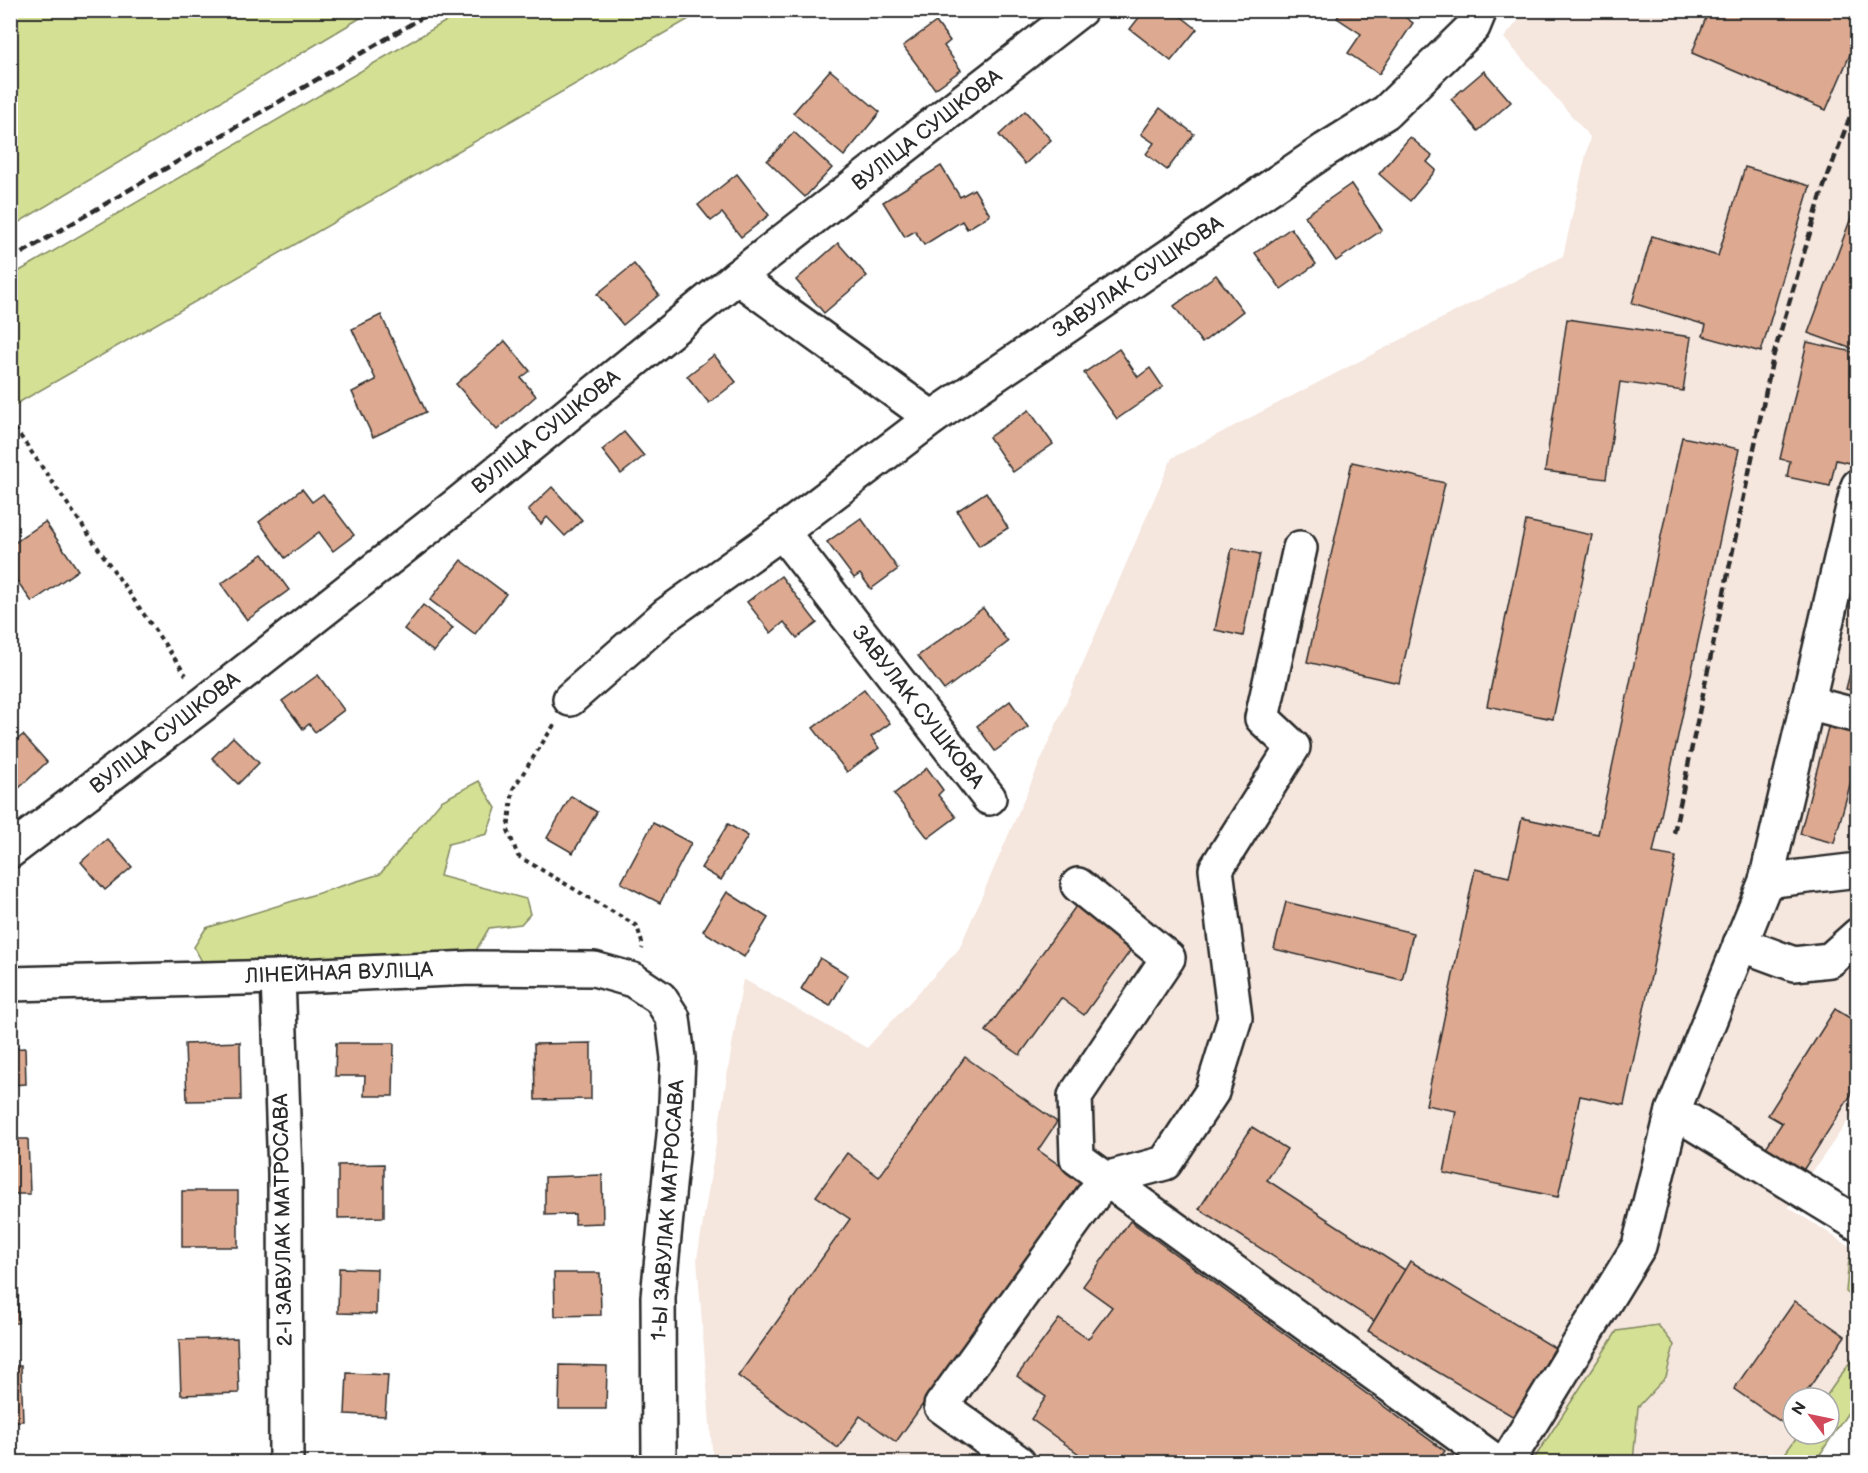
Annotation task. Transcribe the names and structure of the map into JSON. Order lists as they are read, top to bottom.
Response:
{
  "streets": {
    "street": [
      "ВУЛІЦА СУШКОВА",
      "ЗАВУЛАК СУШКОВА",
      "ЛІНЕЙНАЯ ВУЛІЦА",
      "1-Ы ЗАВУЛАК МАТРОСАВА",
      "2-І ЗАВУЛАК МАТРОСАВА"
    ]
  },
  "crossings": [
    ["ЛІНЕЙНАЯ ВУЛІЦА", "1-Ы ЗАВУЛАК МАТРОСАВА"],
    ["ЛІНЕЙНАЯ ВУЛІЦА", "2-І ЗАВУЛАК МАТРОСАВА"]
  ],
  "north": "top left"
}
